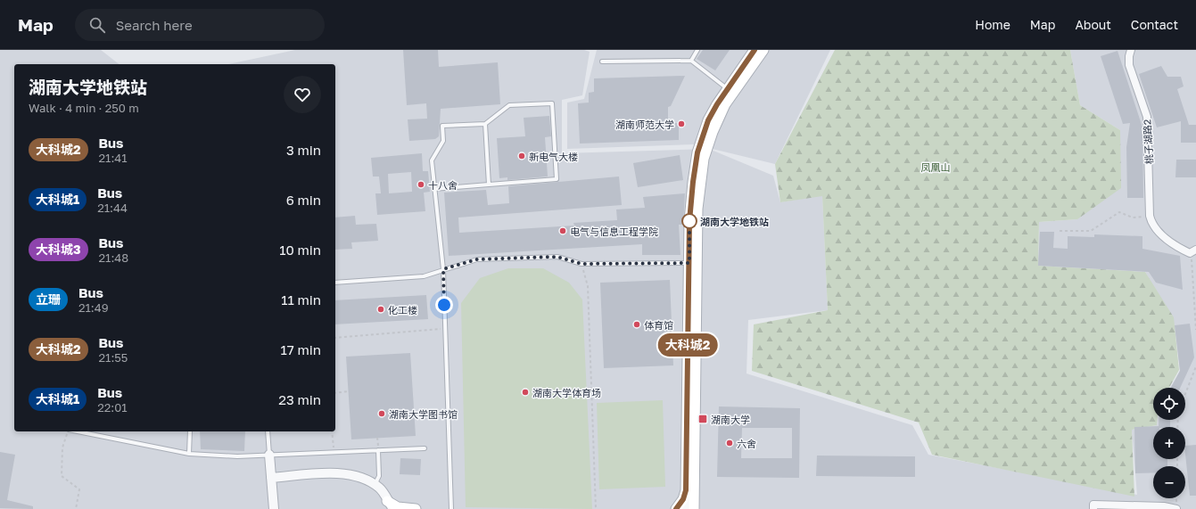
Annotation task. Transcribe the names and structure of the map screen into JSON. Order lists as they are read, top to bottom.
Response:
{
  "streets": {
    "street": ["桃子湖路2"]
  },
  "parks": ["凤凰山"],
  "places": {
    "other": [
      "湖南师范大学",
      "新电气大楼",
      "十八舍",
      "湖南大学地铁站",
      "电气与信息工程学院",
      "化工楼",
      "体育馆",
      "湖南大学体育场",
      "湖南大学图书馆",
      "六舍"
    ],
    "transit": ["湖南大学"]
  },
  "lines": ["bus line 大科城2"],
  "page": {
    "header": "Map",
    "search": "Search here",
    "nav": [
      "Home",
      "Map",
      "About",
      "Contact"
    ],
    "on_map": "大科城2",
    "heading": ["湖南大学地铁站", "Walk · 4 min · 250 m"],
    "list": [
      {
        "mark": "大科城2",
        "name": "Bus",
        "note": "21:41",
        "value": "3 min"
      },
      {
        "mark": "大科城1",
        "name": "Bus",
        "note": "21:44",
        "value": "6 min"
      },
      {
        "mark": "大科城3",
        "name": "Bus",
        "note": "21:48",
        "value": "10 min"
      },
      {
        "mark": "立珊",
        "name": "Bus",
        "note": "21:49",
        "value": "11 min"
      },
      {
        "mark": "大科城2",
        "name": "Bus",
        "note": "21:55",
        "value": "17 min"
      },
      {
        "mark": "大科城1",
        "name": "Bus",
        "note": "22:01",
        "value": "23 min"
      }
    ],
    "map_buttons": ["+", "−"]
  }
}
